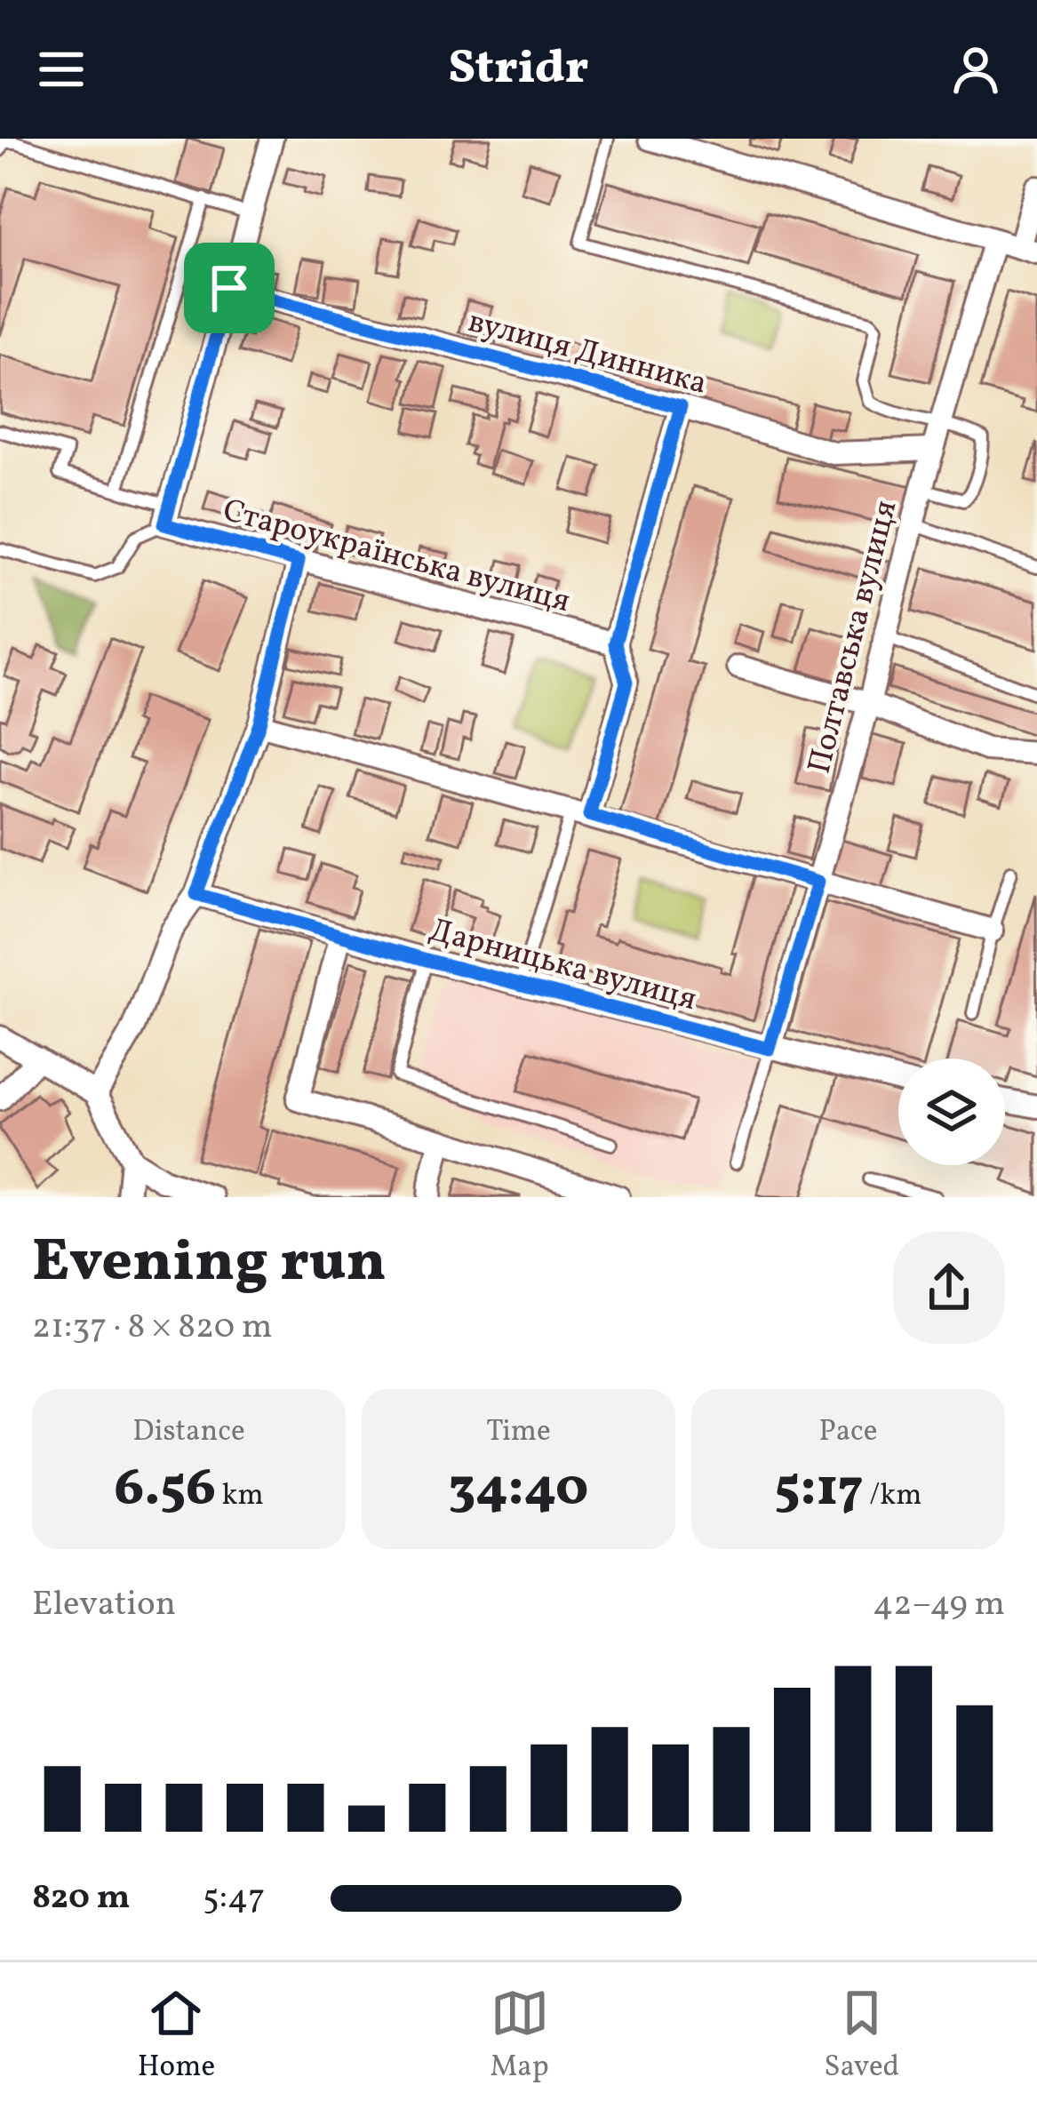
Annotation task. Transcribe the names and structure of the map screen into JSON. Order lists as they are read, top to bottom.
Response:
{
  "streets": {
    "street": [
      "вулиця Динника",
      "Староукраїнська вулиця",
      "Полтавська вулиця",
      "Дарницька вулиця"
    ]
  },
  "crossings": [
    ["вулиця Динника", "Полтавська вулиця"],
    ["Полтавська вулиця", "Дарницька вулиця"]
  ],
  "page": {
    "header": "Stridr",
    "heading": ["Evening run", "21:37 · 8 × 820 m"],
    "stats": [
      ["Distance", "6.56 km"],
      ["Time", "34:40"],
      ["Pace", "5:17 /km"]
    ],
    "chart": ["Elevation", "42–49 m"],
    "list": [
      {
        "name": "820 m",
        "note": "5:47"
      }
    ],
    "tabs": ["Home", "Map", "Saved"]
  }
}
